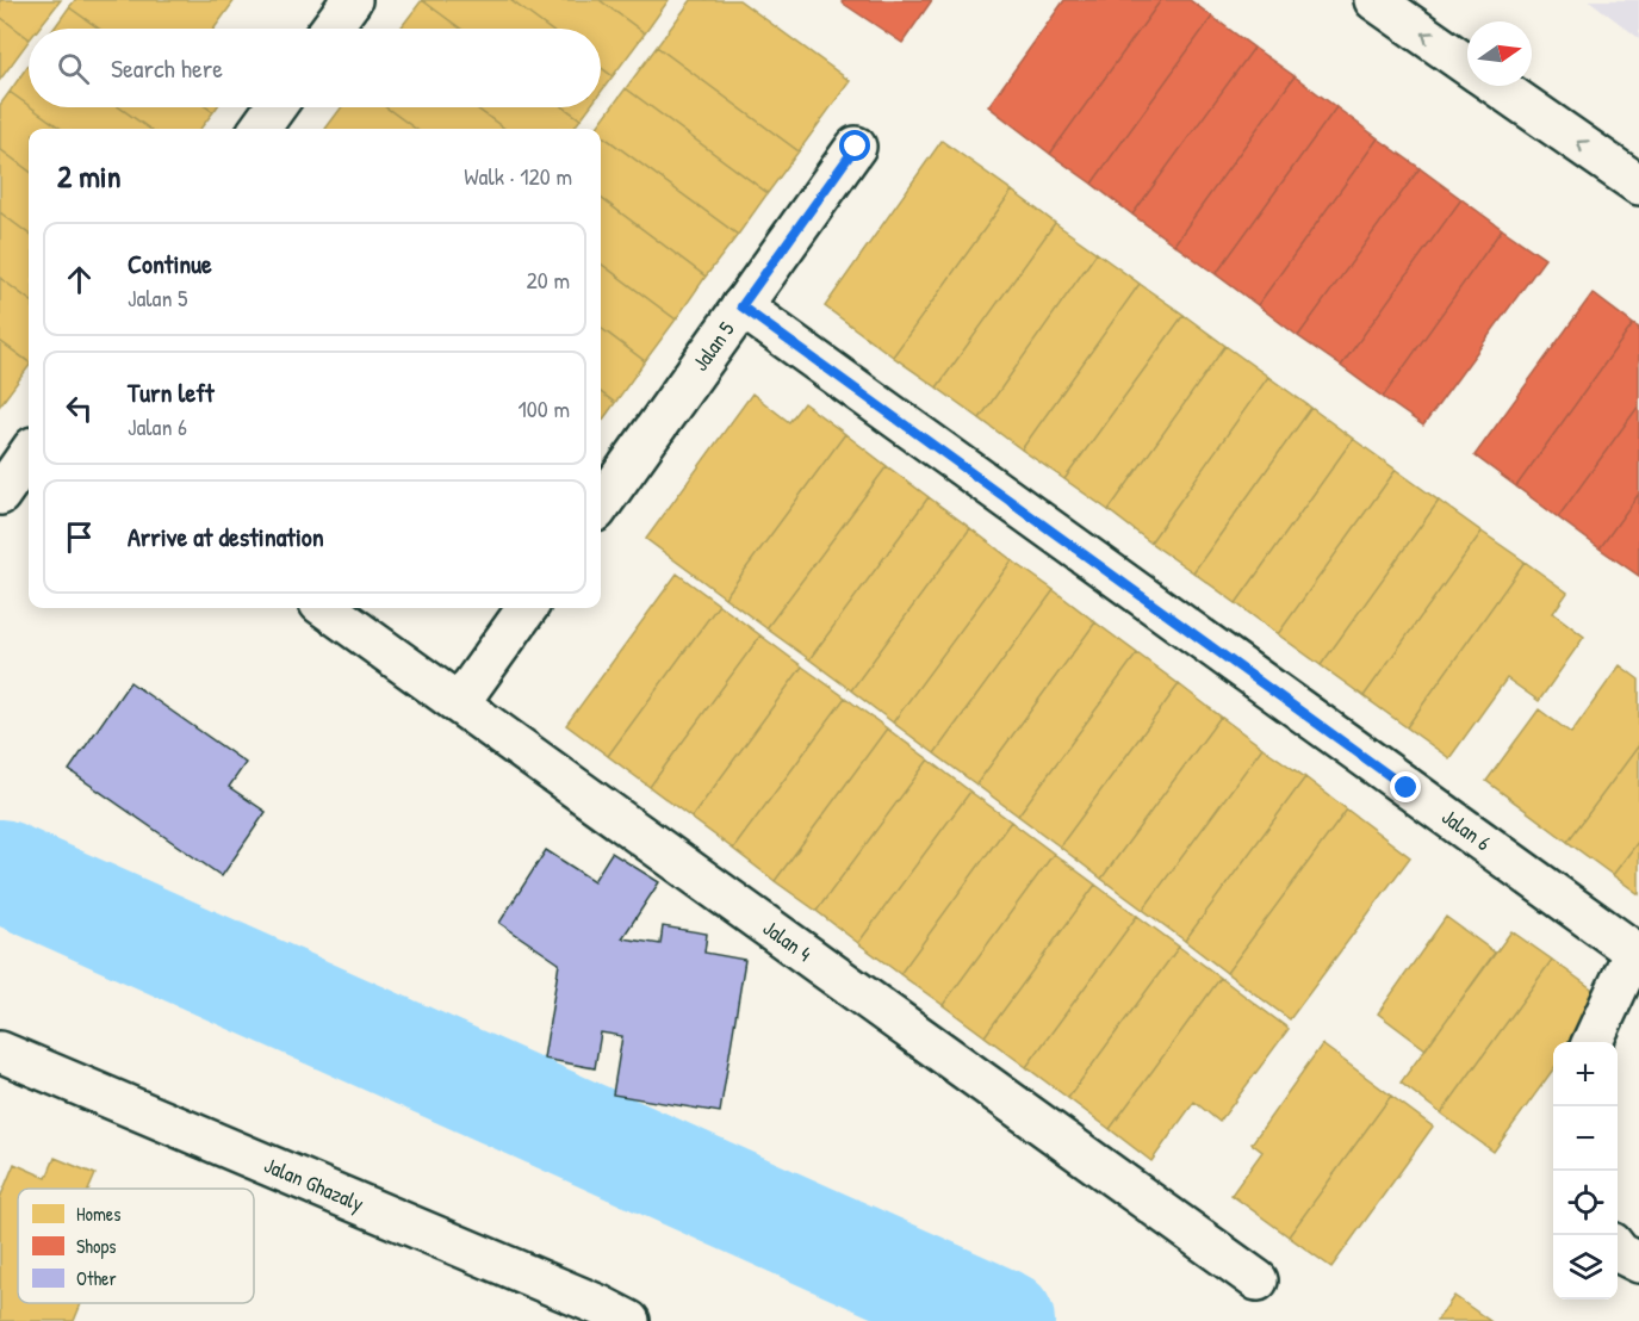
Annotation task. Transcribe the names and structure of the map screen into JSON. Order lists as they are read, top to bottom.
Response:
{
  "streets": {
    "street": [
      "Jalan 5",
      "Jalan 6",
      "Jalan 4",
      "Jalan Ghazaly"
    ]
  },
  "crossings": [
    ["Jalan 5", "Jalan 6"]
  ],
  "legend": ["Homes", "Shops", "Other"],
  "north": "right",
  "page": {
    "search": "Search here",
    "heading": ["2 min", "Walk · 120 m"],
    "list": [
      ["Continue", "Jalan 5", "20 m"],
      ["Turn left", "Jalan 6", "100 m"],
      "Arrive at destination"
    ],
    "map_buttons": ["+", "−"]
  }
}
